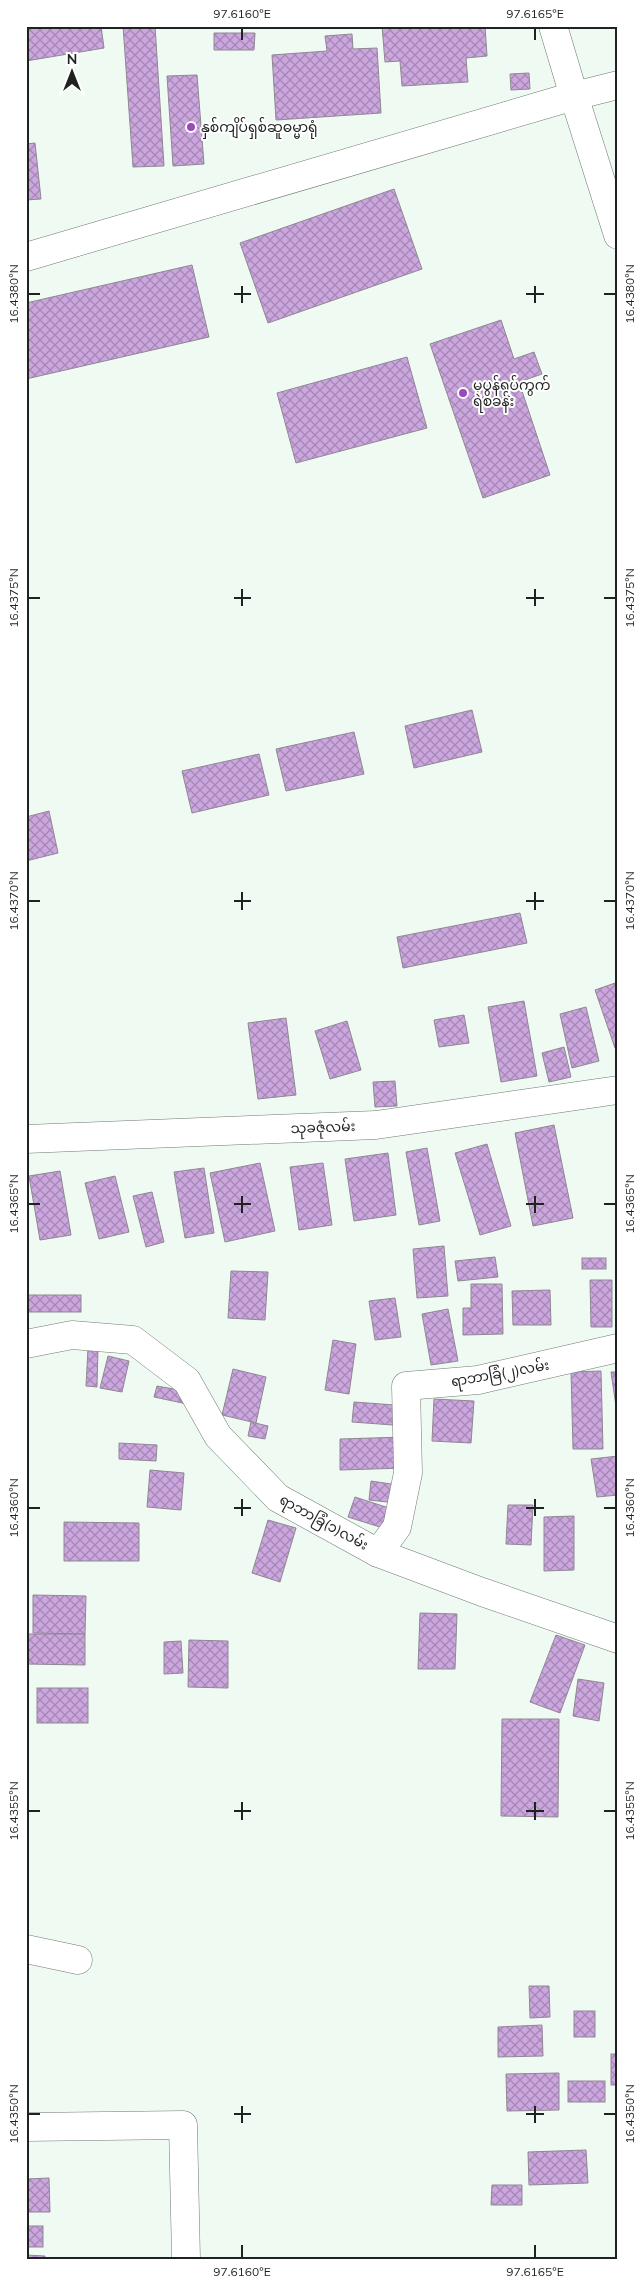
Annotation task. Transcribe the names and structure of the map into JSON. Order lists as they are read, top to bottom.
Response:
{
  "streets": {
    "street": ["သုခဇုံလမ်း", "ရာဘာခြံ(၂)လမ်း", "ရာဘာခြံ(၁)လမ်း"]
  },
  "crossings": [
    ["ရာဘာခြံ(၂)လမ်း", "ရာဘာခြံ(၁)လမ်း"]
  ],
  "places": ["နှစ်ကျိပ်ရှစ်ဆူဓမ္မာရုံ", "မုပွန်ရပ်ကွက် ရဲစခန်း"],
  "north": "top",
  "coordinates": [
    "97.6160°E",
    "97.6165°E",
    "16.4380°N",
    "16.4375°N",
    "16.4370°N",
    "16.4365°N",
    "16.4360°N",
    "16.4355°N",
    "16.4350°N"
  ]
}
